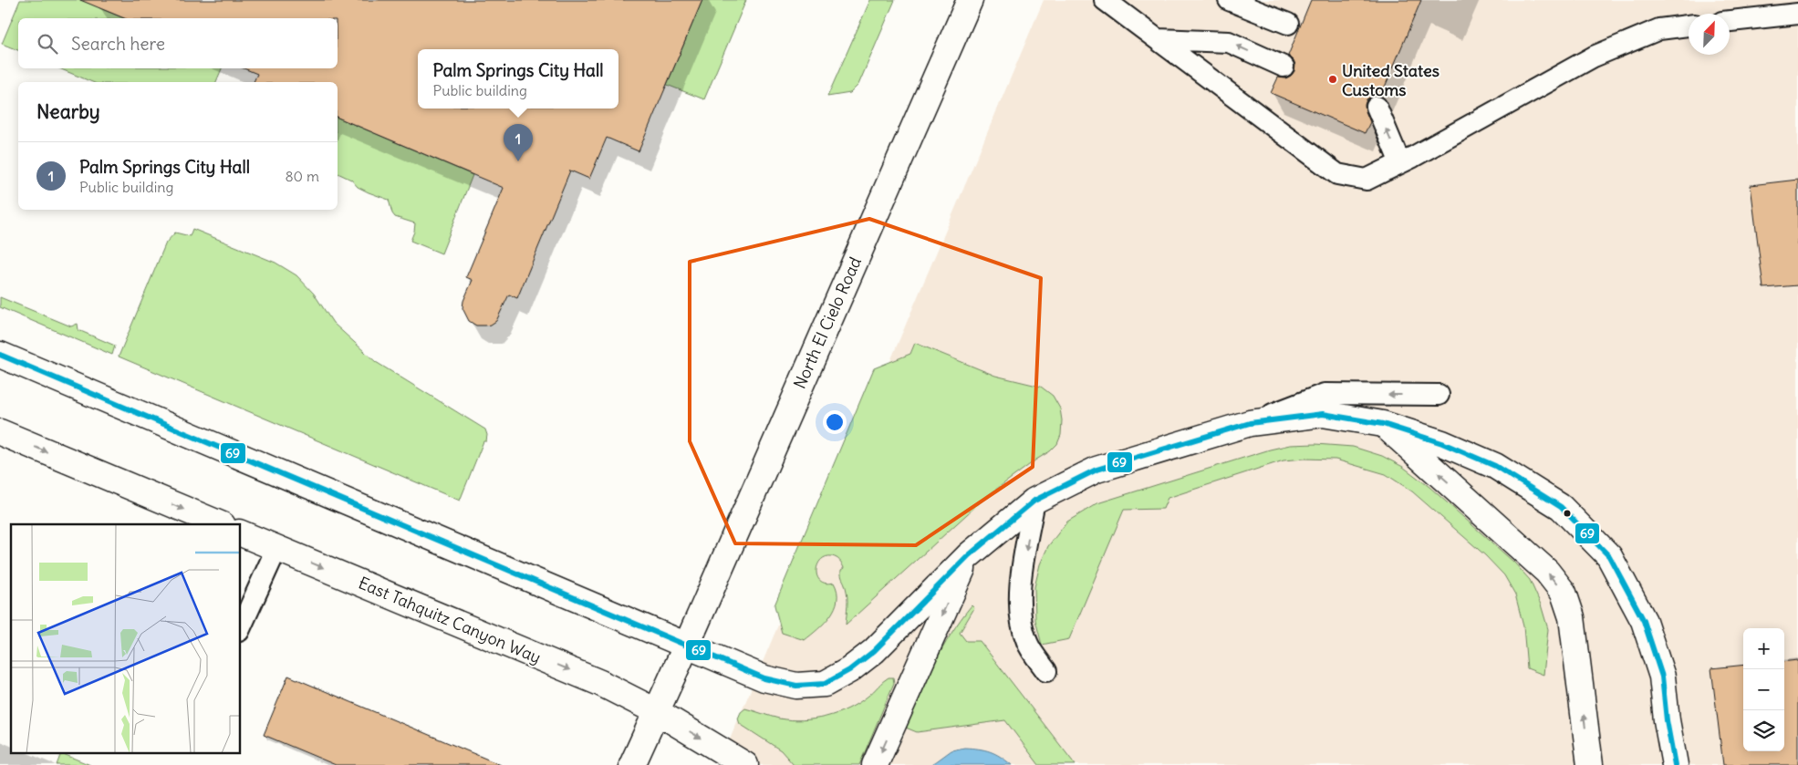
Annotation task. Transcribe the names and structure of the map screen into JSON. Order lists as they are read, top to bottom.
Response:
{
  "streets": {
    "street": ["North El Cielo Road", "East Tahquitz Canyon Way"]
  },
  "crossings": [
    ["North El Cielo Road", "East Tahquitz Canyon Way"]
  ],
  "places": ["United States Customs"],
  "lines": ["transit line 69"],
  "north": "top right",
  "page": {
    "search": "Search here",
    "popup": ["Palm Springs City Hall", "Public building"],
    "heading": "Nearby",
    "pins": "1",
    "list": [
      {
        "mark": "1",
        "name": "Palm Springs City Hall",
        "note": "Public building",
        "value": "80 m"
      }
    ],
    "map_buttons": ["+", "−"]
  }
}
